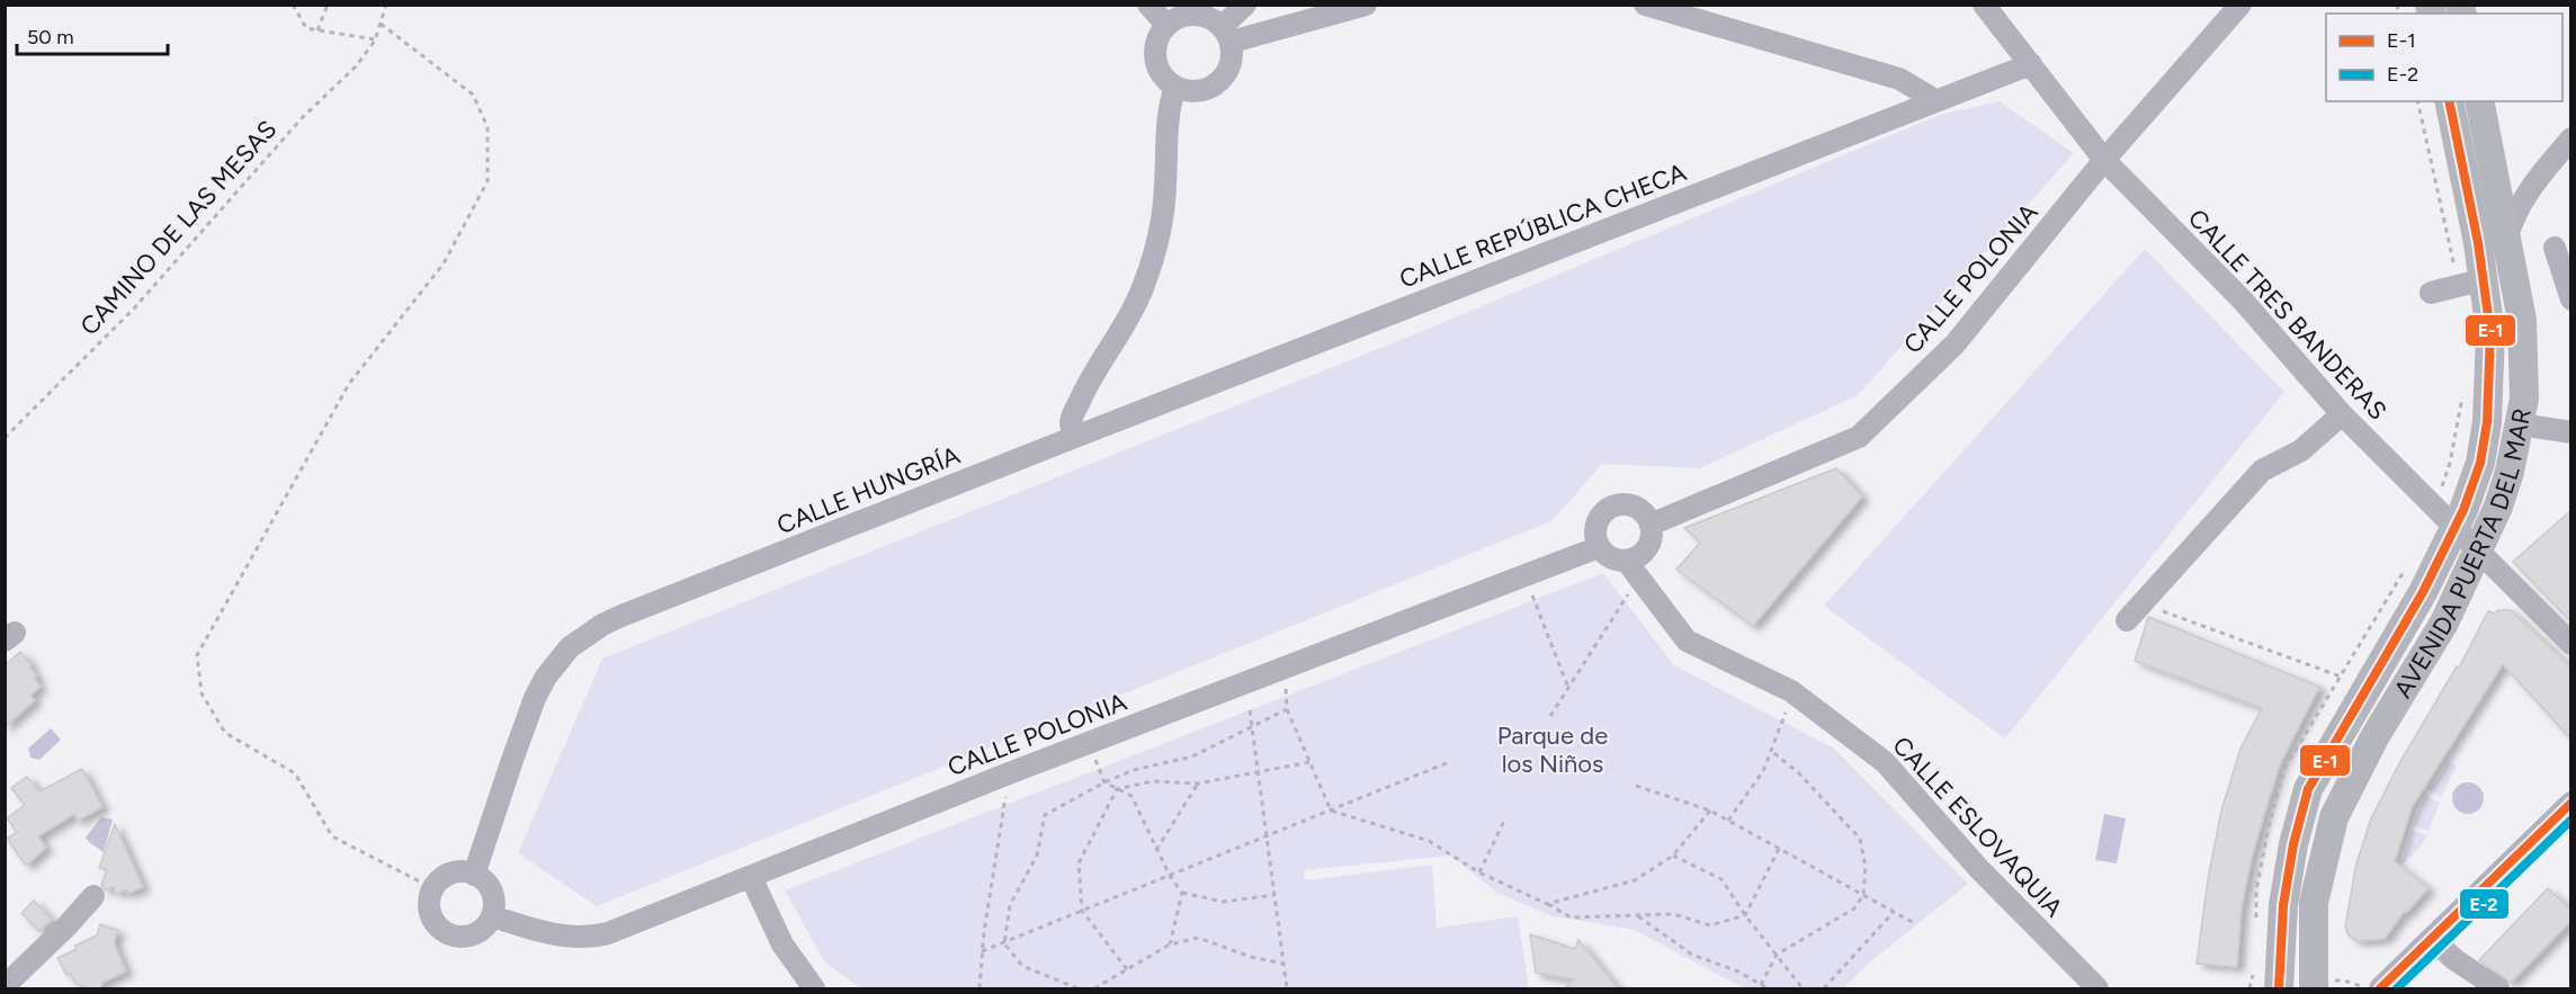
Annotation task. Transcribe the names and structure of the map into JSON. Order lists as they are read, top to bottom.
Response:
{
  "streets": {
    "main road": ["AVENIDA PUERTA DEL MAR"],
    "street": [
      "CALLE REPÚBLICA CHECA",
      "CALLE POLONIA",
      "CALLE TRES BANDERAS",
      "CALLE HUNGRÍA",
      "CALLE ESLOVAQUIA"
    ],
    "path": ["CAMINO DE LAS MESAS"]
  },
  "crossings": [
    ["CALLE REPÚBLICA CHECA", "CALLE TRES BANDERAS"],
    ["CALLE REPÚBLICA CHECA", "CALLE HUNGRÍA"],
    ["CALLE POLONIA", "CALLE TRES BANDERAS"],
    ["CALLE POLONIA", "CALLE HUNGRÍA"],
    ["CALLE POLONIA", "CALLE ESLOVAQUIA"]
  ],
  "parks": ["Parque de los Niños"],
  "lines": ["transit line E-1", "transit line E-2"],
  "legend": ["E-1", "E-2"],
  "scale_bar": "50 m"
}
